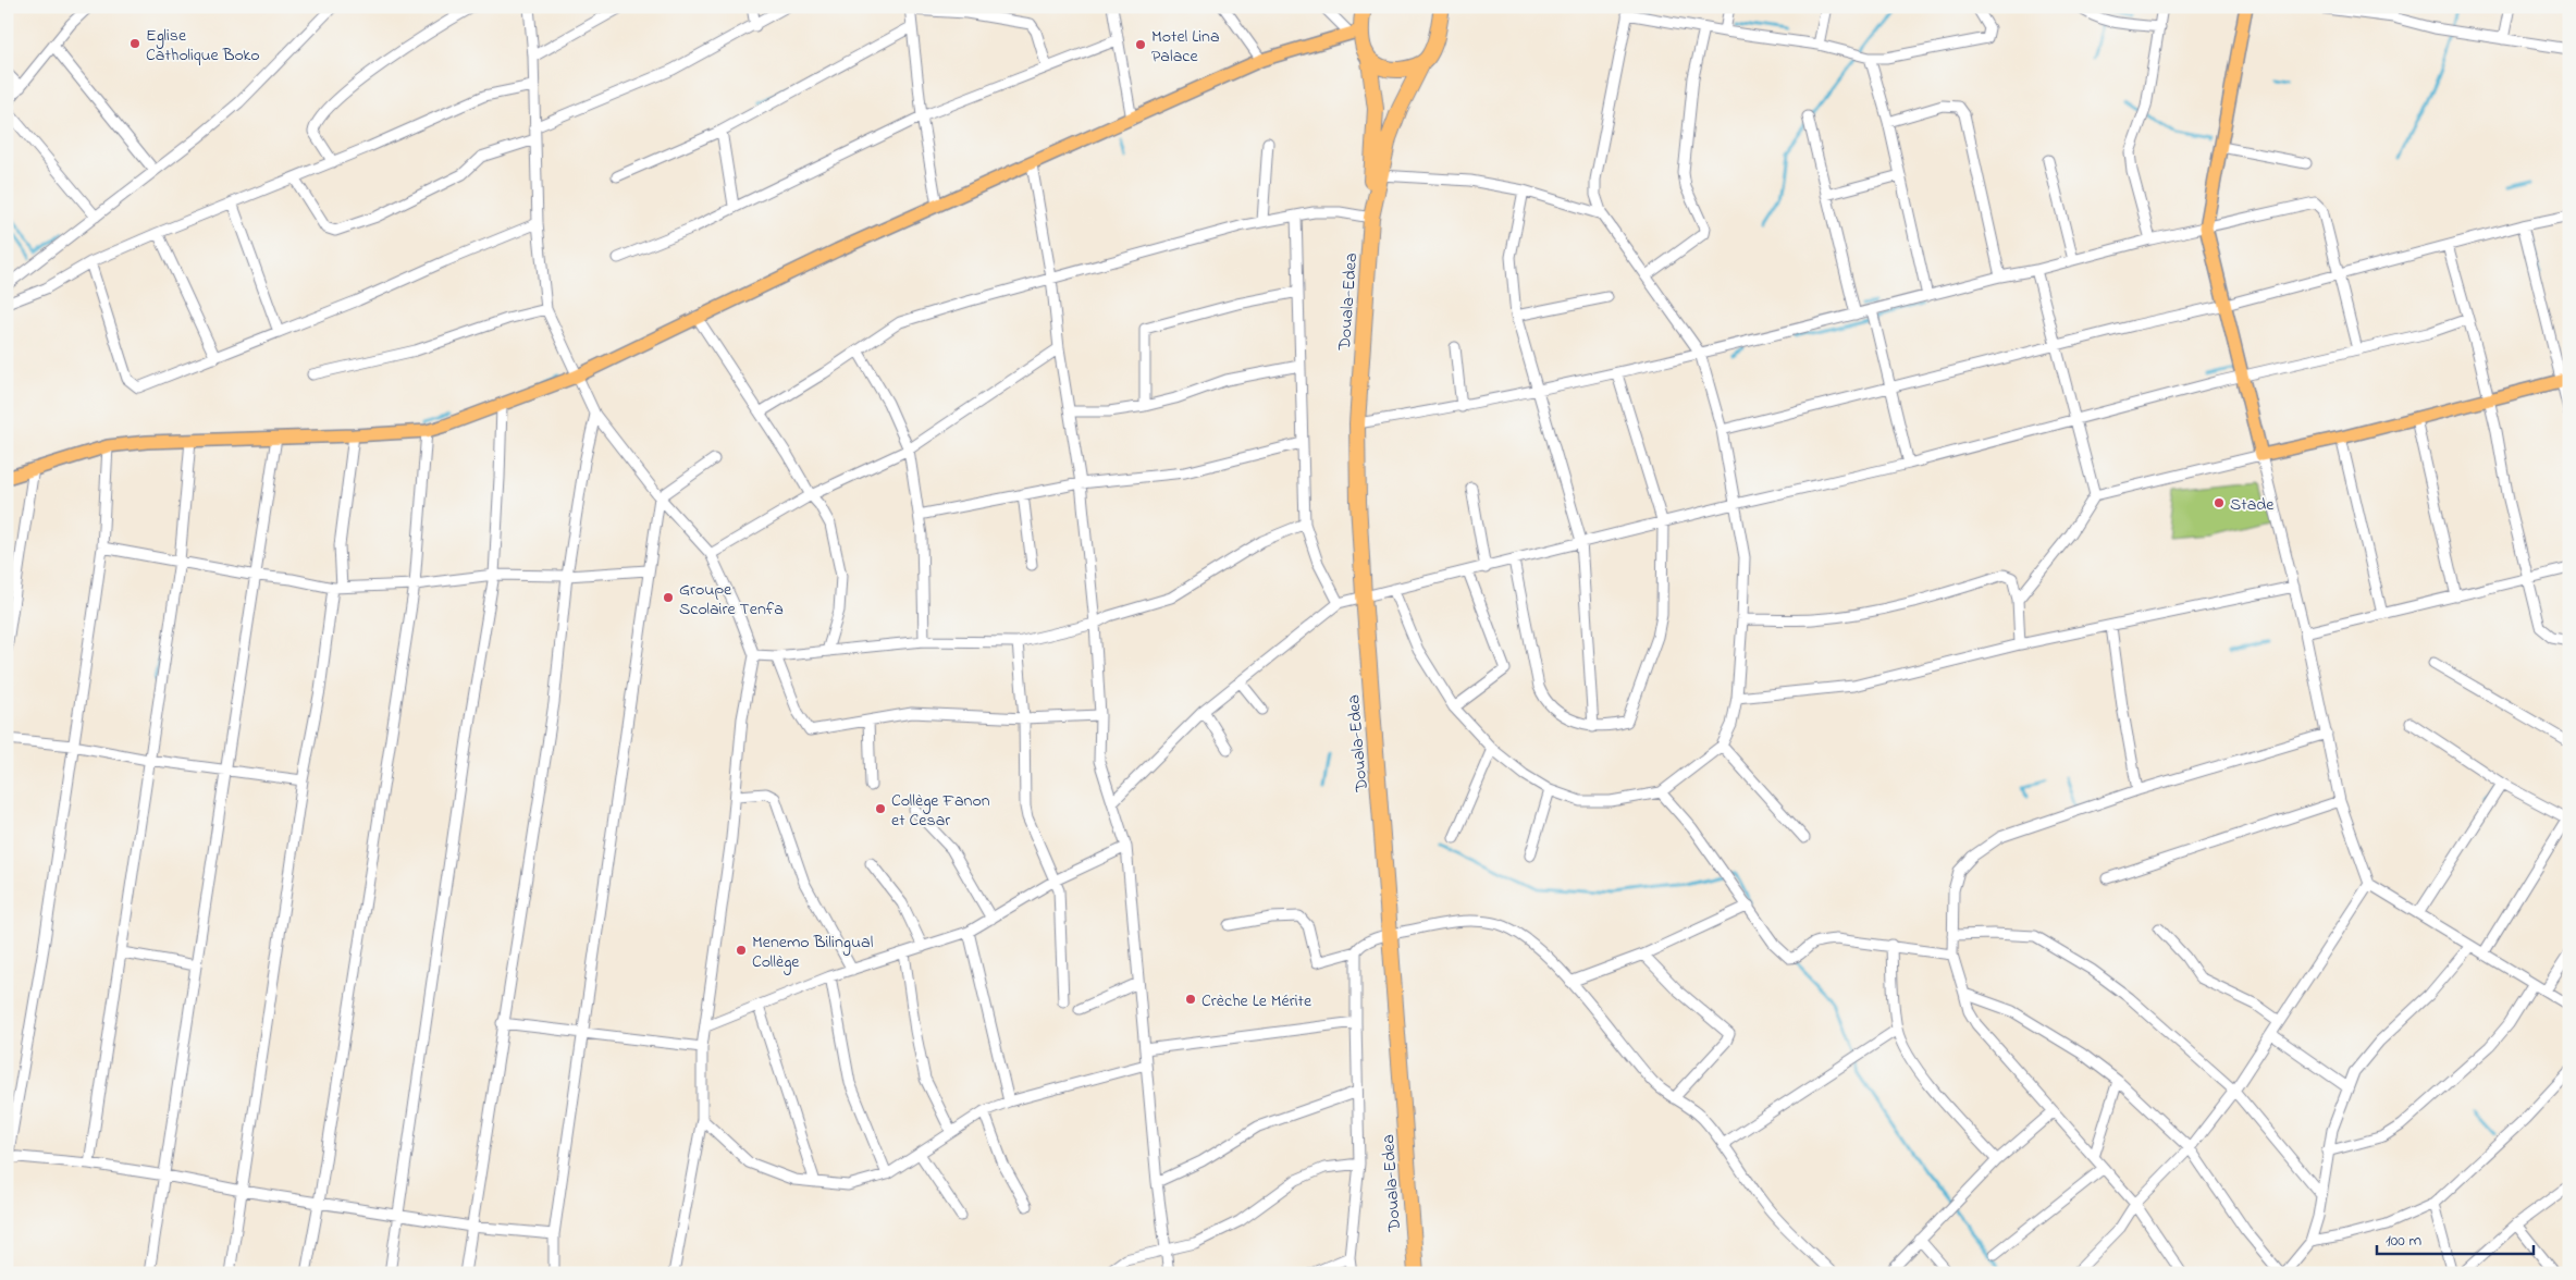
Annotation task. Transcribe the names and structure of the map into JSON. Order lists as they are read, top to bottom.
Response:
{
  "streets": {
    "highway": ["Douala-Edea"]
  },
  "places": [
    "Eglise Catholique Boko",
    "Motel Lina Palace",
    "Stade",
    "Groupe Scolaire Tenfa",
    "Collège Fanon et Cesar",
    "Menemo Bilingual Collège",
    "Crèche Le Mérite"
  ],
  "scale_bar": "100 m"
}
